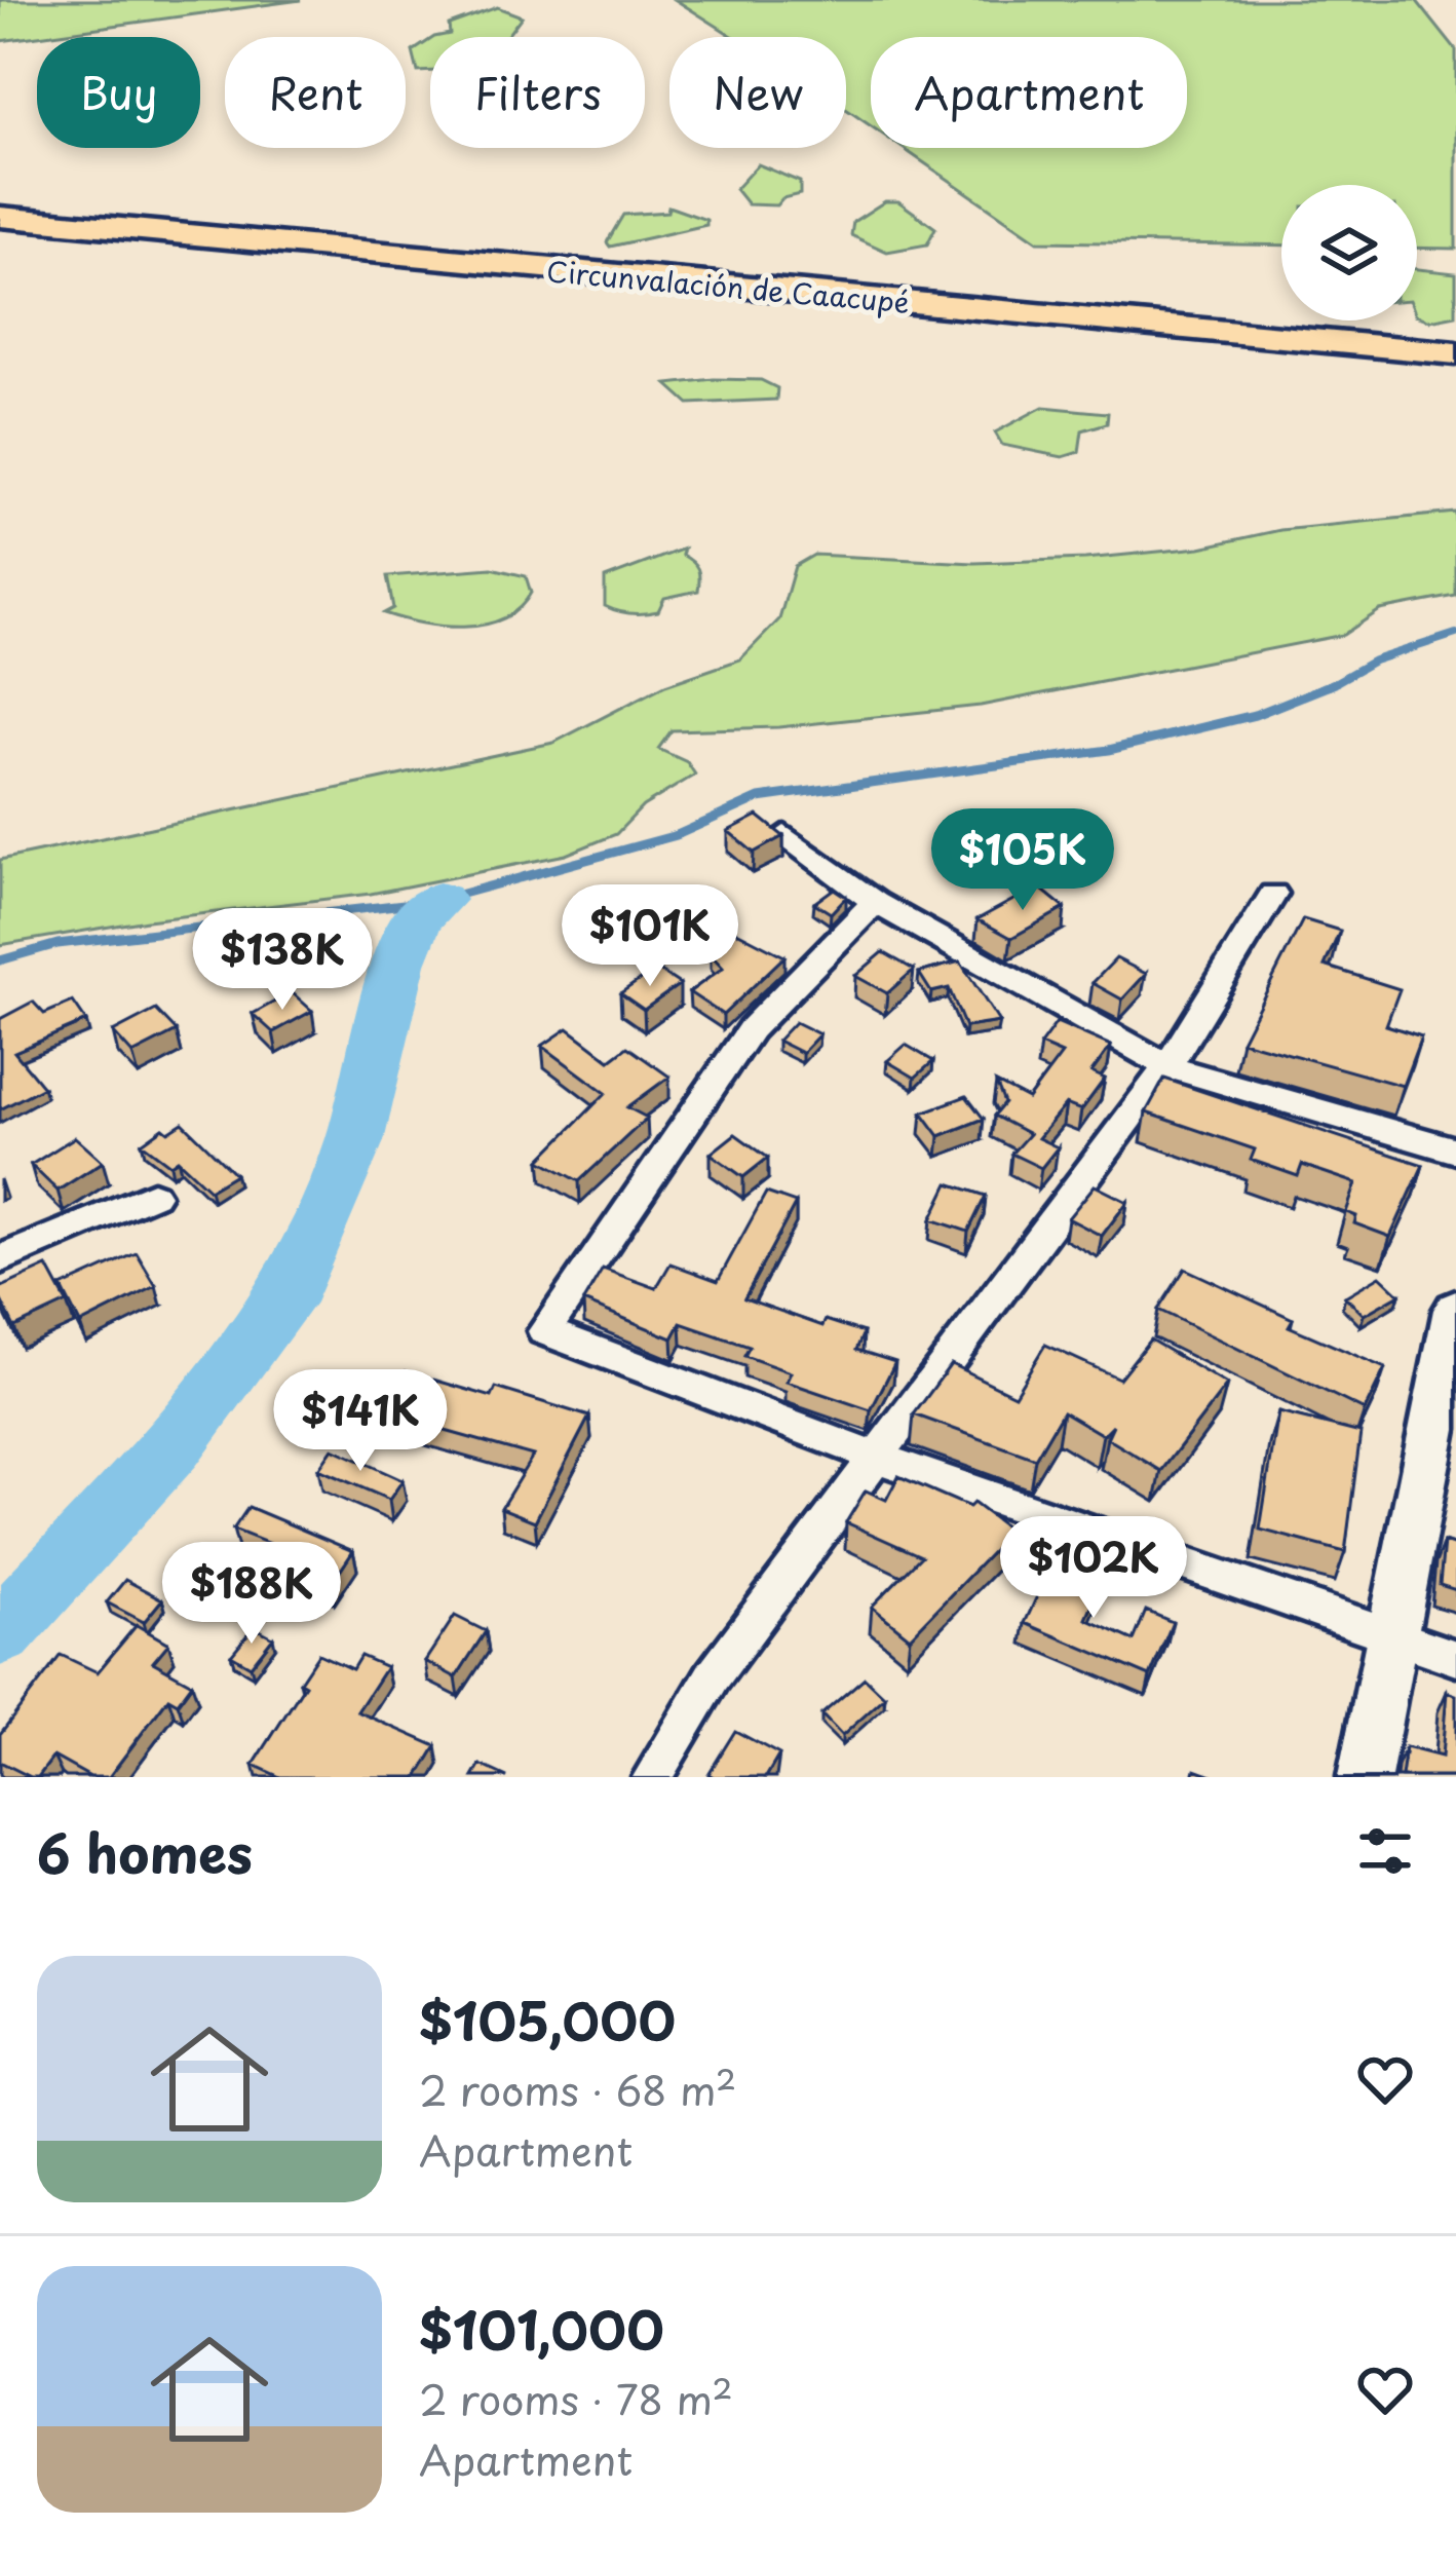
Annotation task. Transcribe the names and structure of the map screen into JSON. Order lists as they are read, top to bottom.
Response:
{
  "streets": {
    "highway": ["Circunvalación de Caacupé"]
  },
  "page": {
    "chip": [
      "Buy",
      "Rent",
      "Filters",
      "New",
      "Apartment"
    ],
    "price": [
      "$105K",
      "$101K",
      "$138K",
      "$141K",
      "$102K",
      "$188K"
    ],
    "heading": "6 homes",
    "list": [
      {
        "name": "$105,000",
        "note": "2 rooms · 68 m² · Apartment"
      },
      {
        "name": "$101,000",
        "note": "2 rooms · 78 m² · Apartment"
      }
    ]
  }
}
